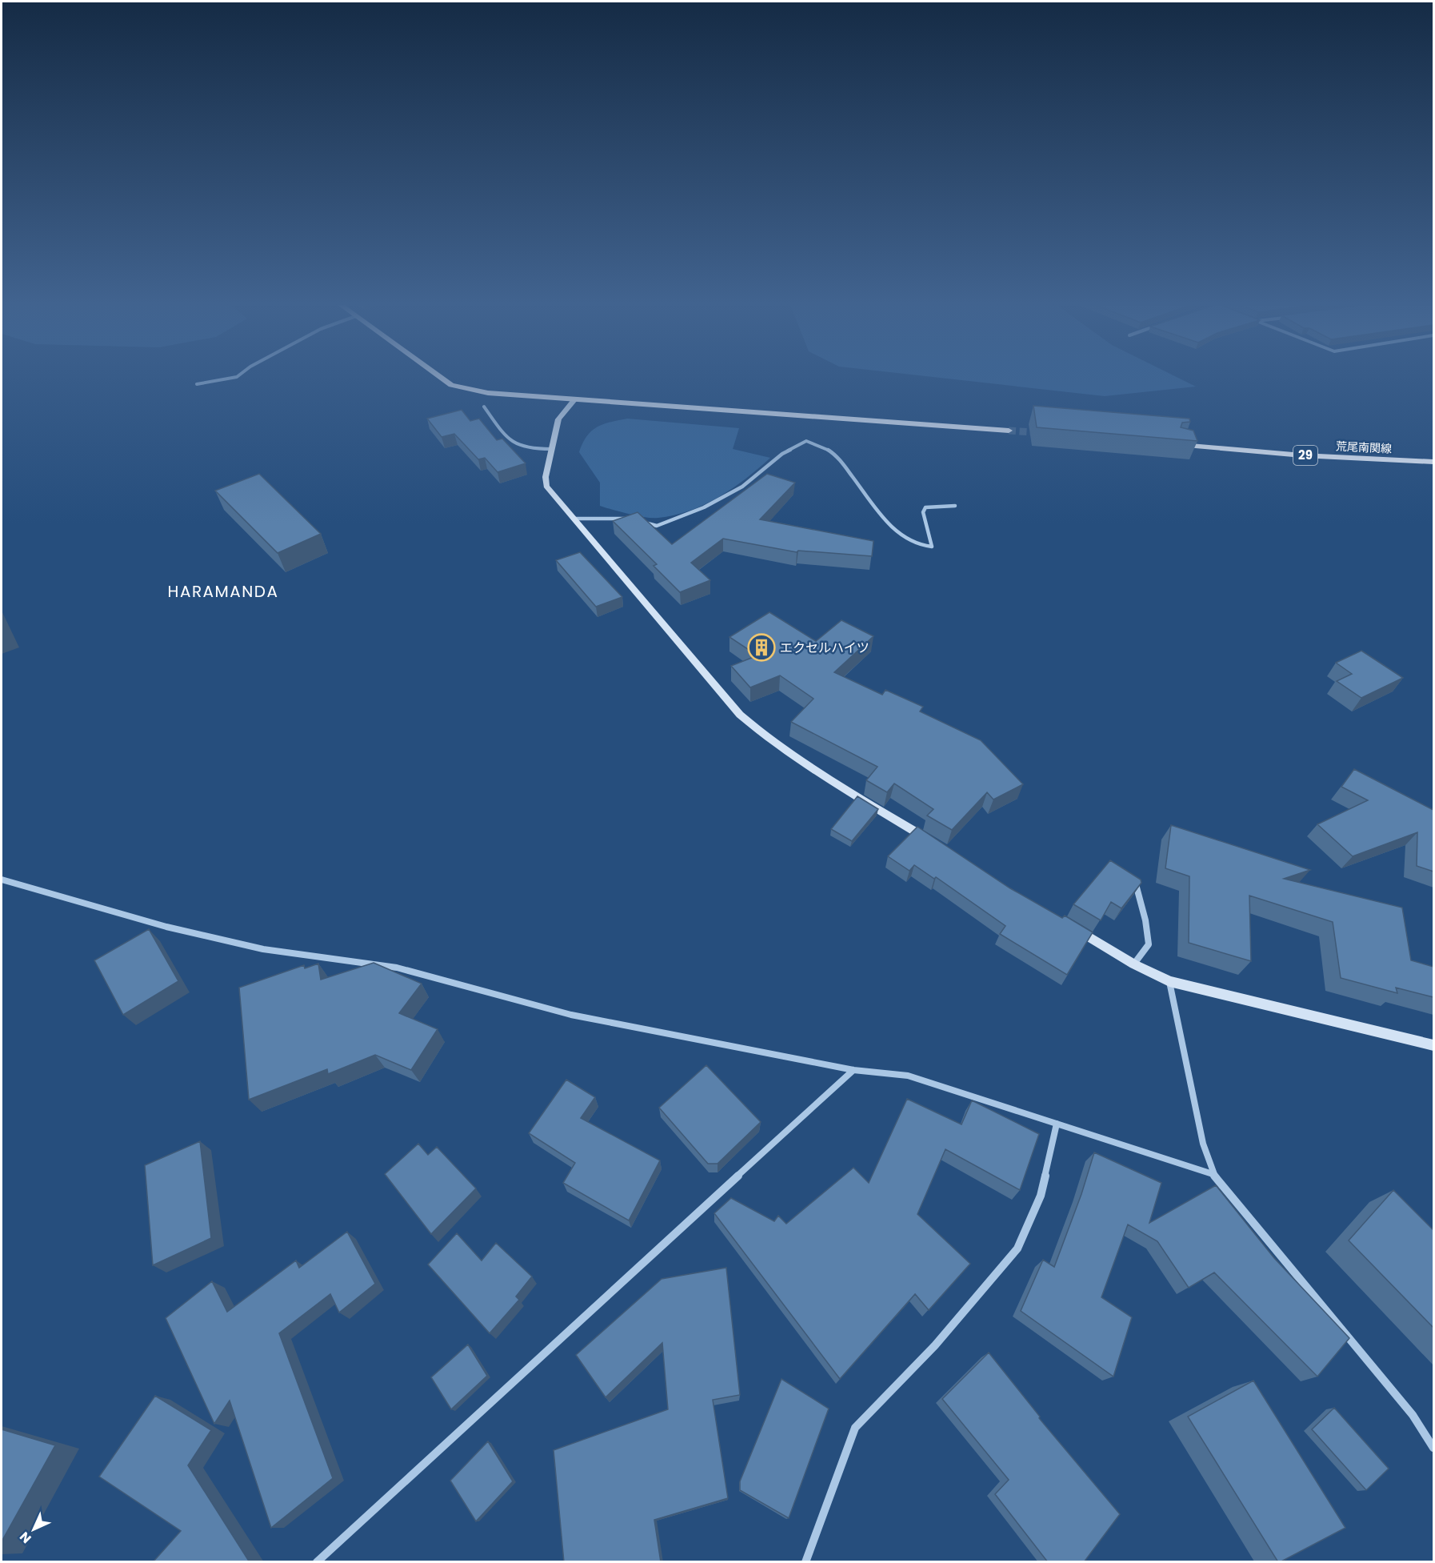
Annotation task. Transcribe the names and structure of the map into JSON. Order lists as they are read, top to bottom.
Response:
{
  "streets": {
    "main road": ["荒尾南関線", "29"]
  },
  "districts": ["HARAMANDA"],
  "places": {
    "building": ["エクセルハイツ"]
  },
  "north": "bottom left"
}
